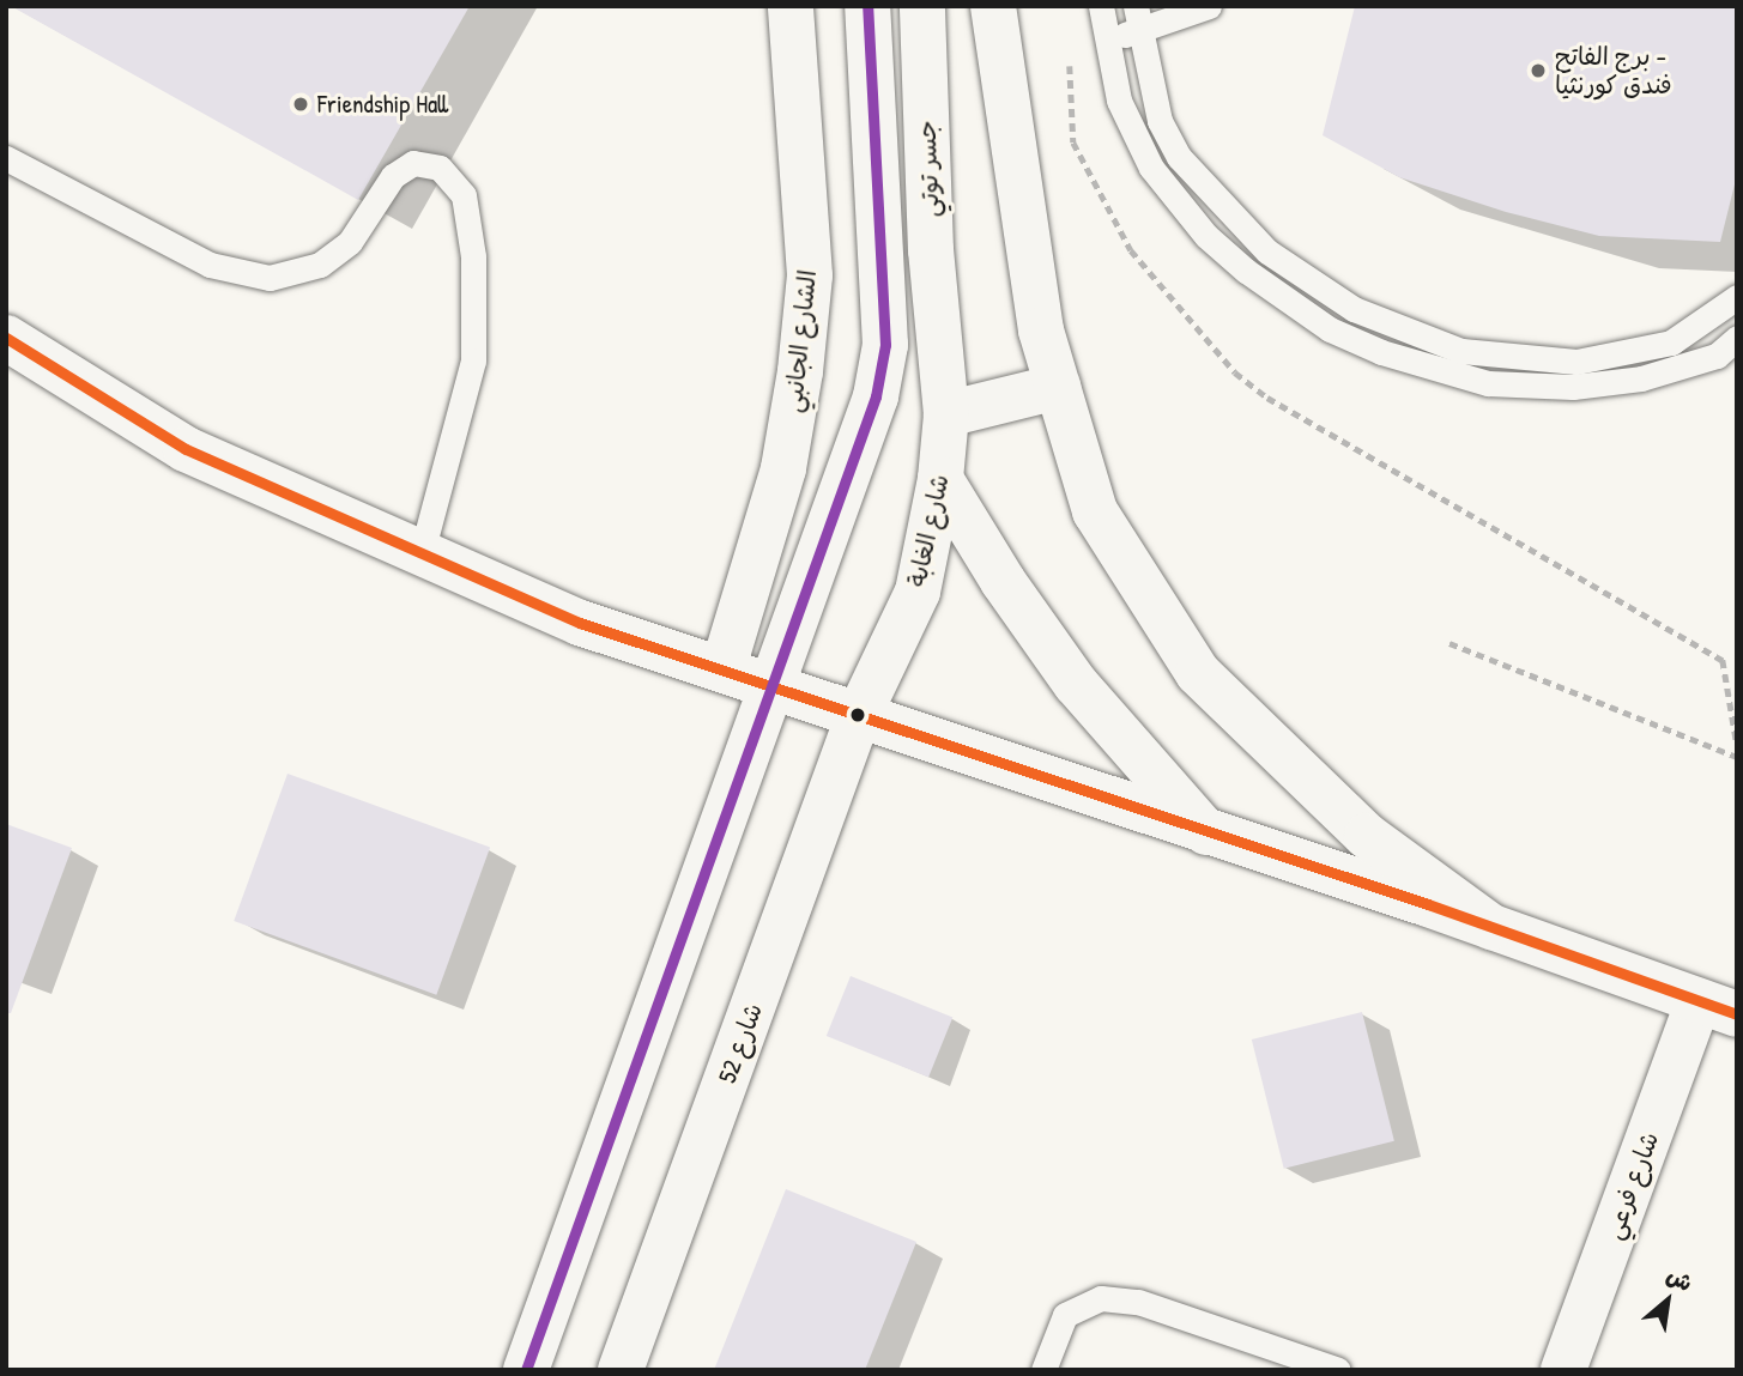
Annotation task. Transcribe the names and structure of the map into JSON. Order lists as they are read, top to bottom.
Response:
{
  "streets": {
    "street": [
      "جسر توتي",
      "الشارع الجانبي",
      "شارع الغابة",
      "شارع 52",
      "شارع فرعي"
    ]
  },
  "crossings": [
    ["جسر توتي", "شارع الغابة"],
    ["شارع الغابة", "شارع 52"]
  ],
  "places": ["برج الفاتح - فندق كورنثيا", "Friendship Hall"],
  "north": "top right"
}
